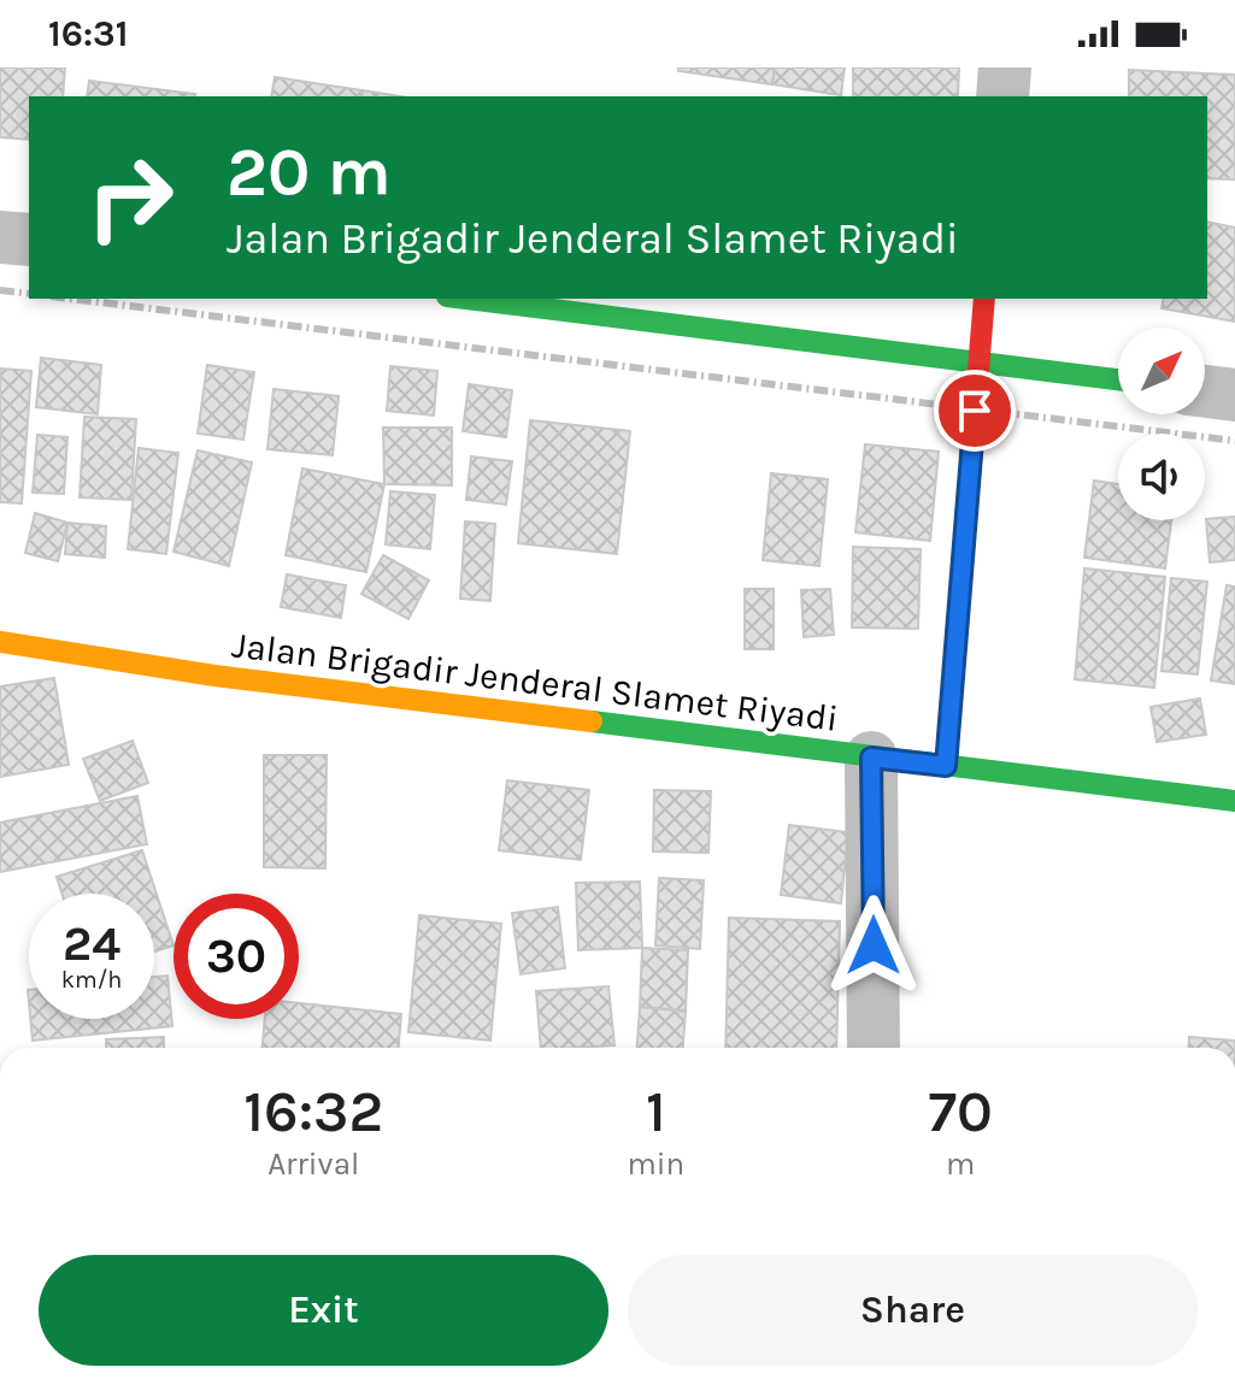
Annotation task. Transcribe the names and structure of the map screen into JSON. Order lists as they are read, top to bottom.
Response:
{
  "streets": {
    "main road": ["Jalan Brigadir Jenderal Slamet Riyadi"]
  },
  "north": "top right",
  "page": {
    "status": "16:31",
    "turn": ["20 m", "Jalan Brigadir Jenderal Slamet Riyadi"],
    "speed": "24 km/h",
    "limit": "30",
    "eta": [
      "16:32",
      "Arrival",
      "1",
      "min",
      "70",
      "m"
    ],
    "buttons": ["Exit", "Share"]
  }
}
